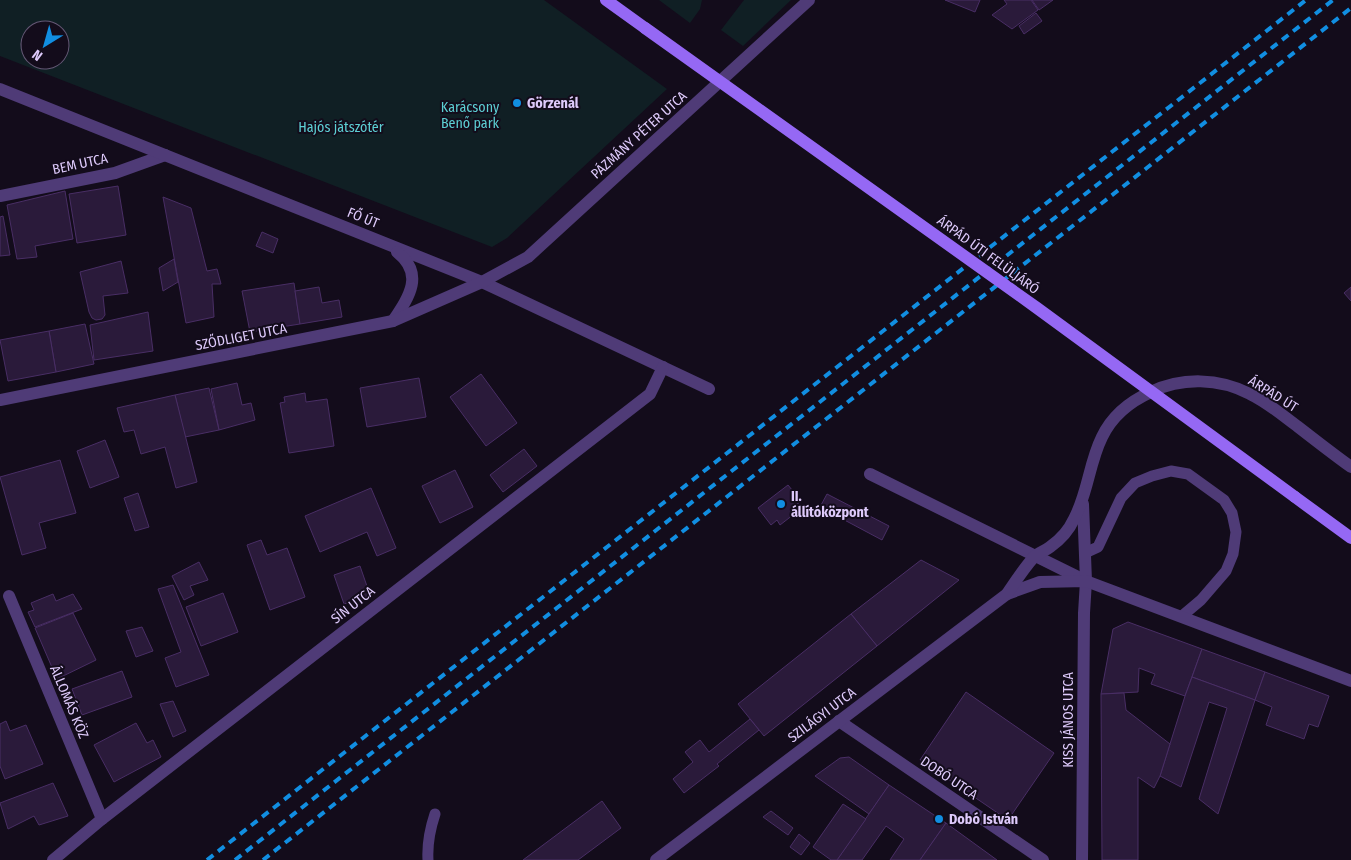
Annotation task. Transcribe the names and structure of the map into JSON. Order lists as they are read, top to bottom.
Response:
{
  "streets": {
    "main road": ["ÁRPÁD ÚTI FELÜLJÁRÓ"],
    "street": [
      "PÁZMÁNY PÉTER UTCA",
      "BEM UTCA",
      "FŐ ÚT",
      "SZŐDLIGET UTCA",
      "ÁRPÁD ÚT",
      "SÍN UTCA",
      "ÁLLOMÁS KÖZ",
      "SZILÁGYI UTCA",
      "KISS JÁNOS UTCA",
      "DOBÓ UTCA"
    ]
  },
  "crossings": [
    ["PÁZMÁNY PÉTER UTCA", "FŐ ÚT"],
    ["PÁZMÁNY PÉTER UTCA", "SZŐDLIGET UTCA"],
    ["BEM UTCA", "FŐ ÚT"],
    ["FŐ ÚT", "SZŐDLIGET UTCA"],
    ["FŐ ÚT", "SÍN UTCA"],
    ["ÁRPÁD ÚT", "SZILÁGYI UTCA"],
    ["ÁRPÁD ÚT", "KISS JÁNOS UTCA"],
    ["SÍN UTCA", "ÁLLOMÁS KÖZ"],
    ["SZILÁGYI UTCA", "KISS JÁNOS UTCA"],
    ["SZILÁGYI UTCA", "DOBÓ UTCA"]
  ],
  "parks": ["Karácsony Benő park", "Hajós játszótér"],
  "places": ["Görzenál", "II. állítóközpont", "Dobó István"],
  "north": "bottom left"
}
